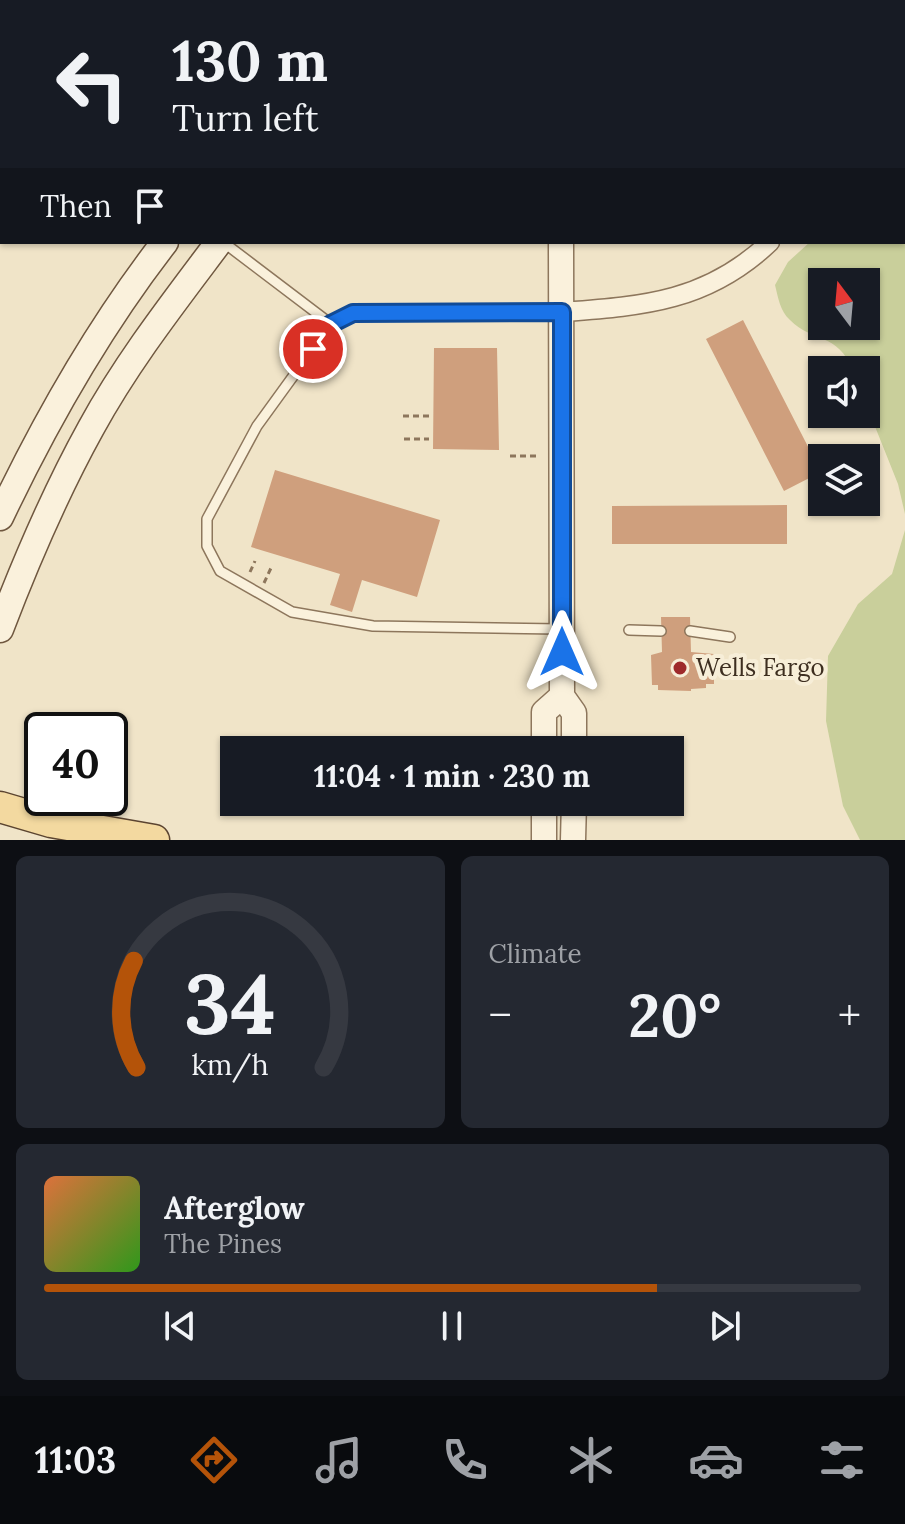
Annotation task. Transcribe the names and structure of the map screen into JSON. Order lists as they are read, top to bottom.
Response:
{
  "places": ["Wells Fargo"],
  "north": "top",
  "page": {
    "turn": ["130 m", "Turn left"],
    "then": "Then",
    "limit": "40",
    "trip": "11:04 · 1 min · 230 m",
    "tile": "Climate",
    "heat": ["−", "20°", "+"],
    "song": ["Afterglow", "The Pines"],
    "tabs": "11:03",
    "gauge": ["34", "km/h"]
  }
}
